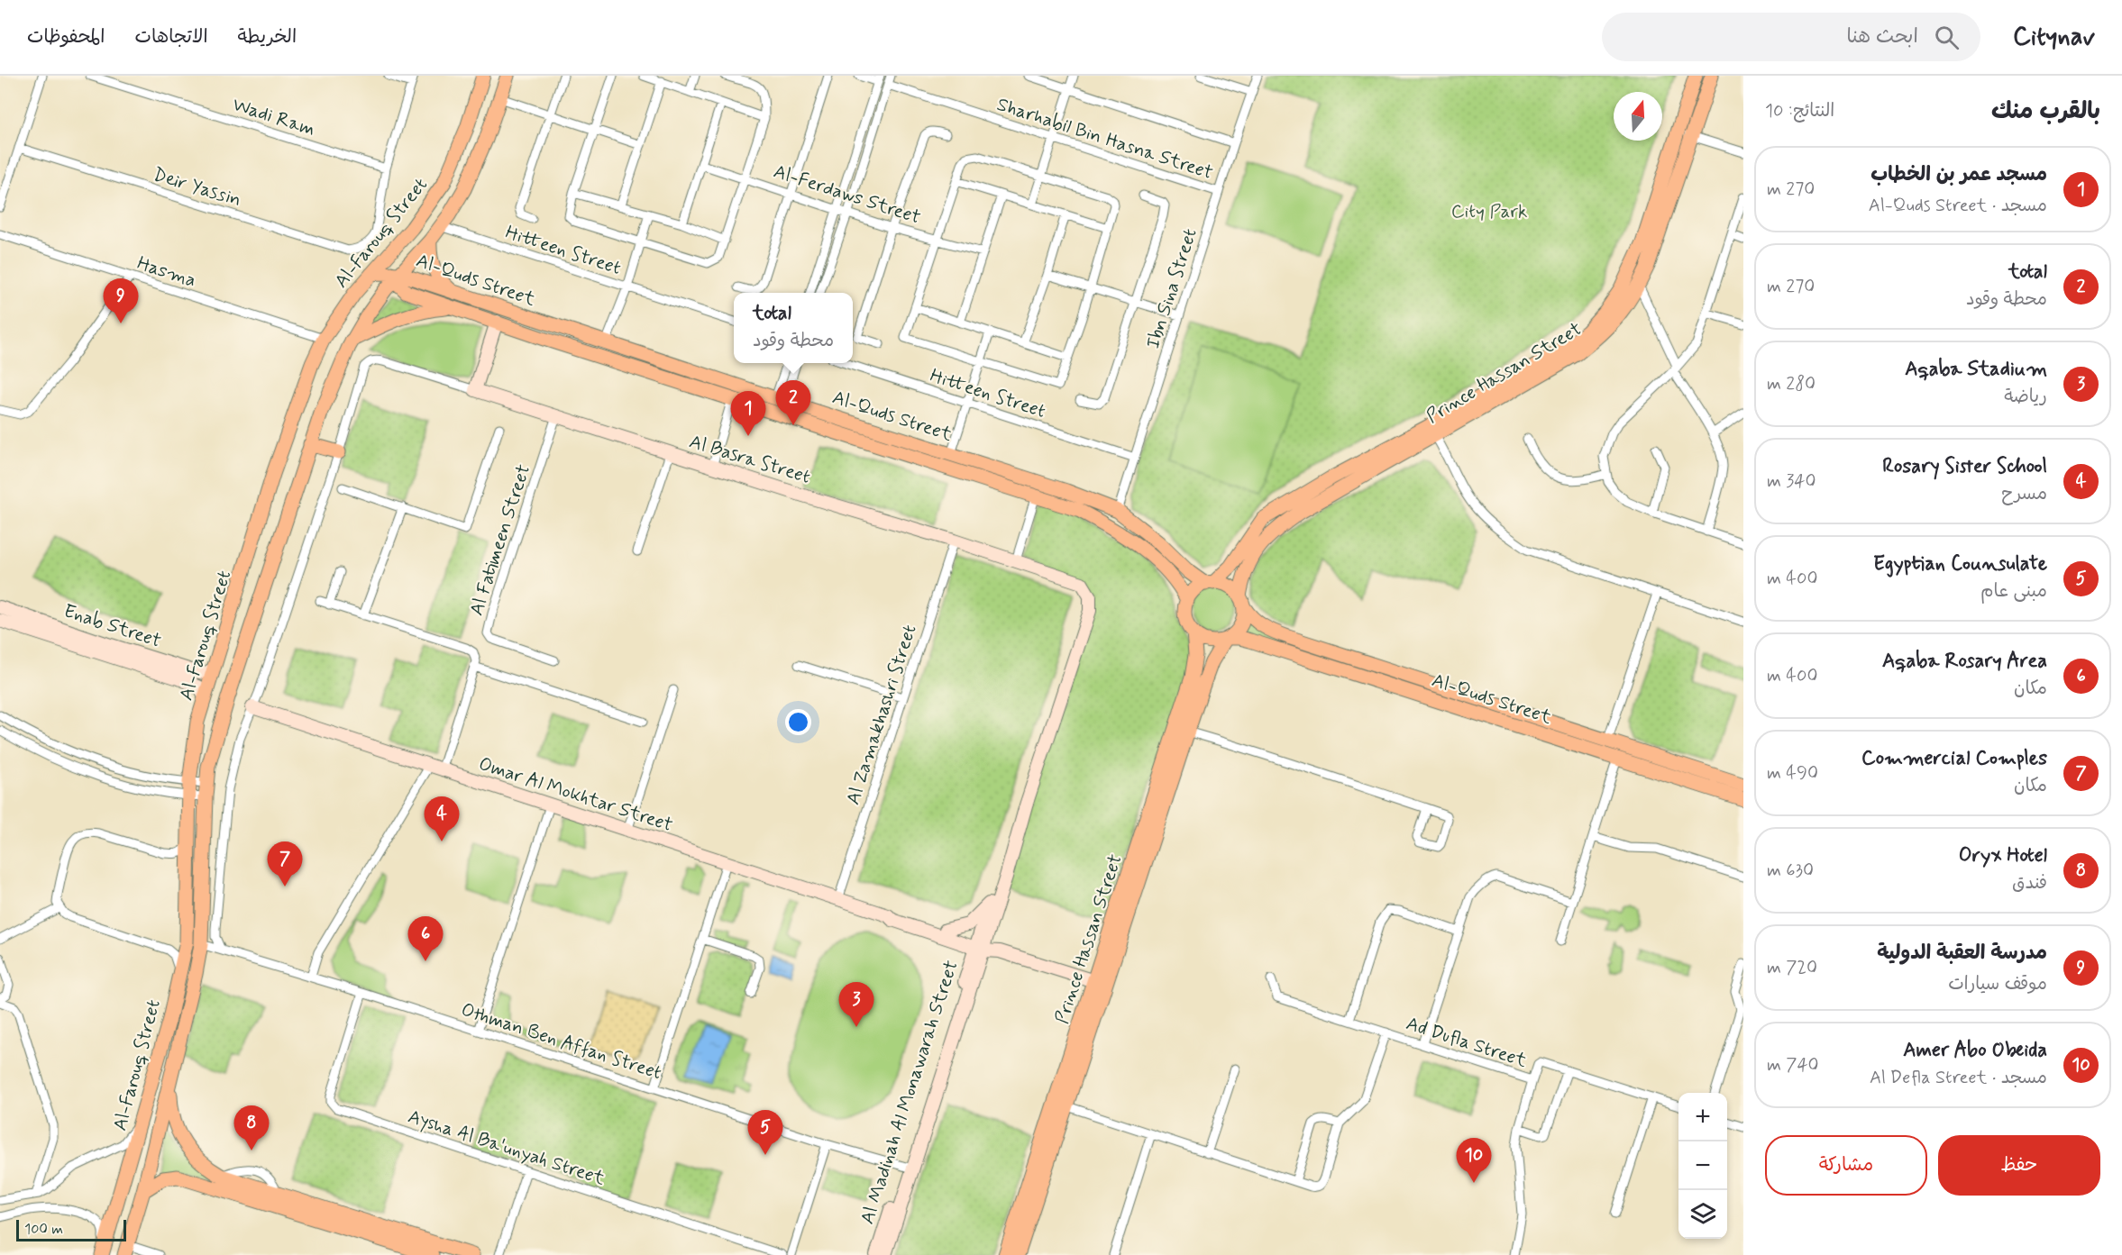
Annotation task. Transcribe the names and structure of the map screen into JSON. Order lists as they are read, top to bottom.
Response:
{
  "streets": {
    "main road": [
      "Al-Farouq Street",
      "Al-Quds Street",
      "Prince Hassan Street",
      "Al Basra Street",
      "Enab Street",
      "Omar Al Mokhtar Street",
      "Al Madinah Al Monawarah Street"
    ],
    "street": [
      "Wadi Ram",
      "Sharhabil Bin Hasna Street",
      "Deir Yassin",
      "Al-Ferdaws Street",
      "Hitteen Street",
      "Hasma",
      "Ibn Sina Street",
      "Al Fatimeen Street",
      "Al Zamakhashri Street",
      "Othman Ben Affan Street",
      "Ad Dufla Street",
      "Aysha Al Ba'unyah Street"
    ]
  },
  "crossings": [
    ["Wadi Ram", "Deir Yassin"],
    ["Sharhabil Bin Hasna Street", "Ibn Sina Street"],
    ["Al-Farouq Street", "Hitteen Street"],
    ["Al-Farouq Street", "Hasma"],
    ["Al-Farouq Street", "Al-Quds Street"],
    ["Al-Farouq Street", "Enab Street"],
    ["Al-Farouq Street", "Othman Ben Affan Street"],
    ["Hitteen Street", "Ibn Sina Street"],
    ["Al-Quds Street", "Ibn Sina Street"],
    ["Al-Quds Street", "Prince Hassan Street"],
    ["Prince Hassan Street", "Omar Al Mokhtar Street"],
    ["Al Basra Street", "Al Fatimeen Street"],
    ["Al Basra Street", "Al Zamakhashri Street"],
    ["Al Zamakhashri Street", "Omar Al Mokhtar Street"],
    ["Omar Al Mokhtar Street", "Al Madinah Al Monawarah Street"],
    ["Othman Ben Affan Street", "Al Madinah Al Monawarah Street"],
    ["Othman Ben Affan Street", "Aysha Al Ba'unyah Street"]
  ],
  "parks": ["City Park"],
  "scale_bar": "100 m",
  "north": "top",
  "page": {
    "header": "Citynav",
    "search": "ابحث هنا",
    "nav": ["الخريطة", "الاتجاهات", "المحفوظات"],
    "heading": ["بالقرب منك", "النتائج: 10"],
    "list": [
      {
        "mark": "1",
        "name": "مسجد عمر بن الخطاب",
        "note": "مسجد · Al-Quds Street",
        "value": "270 m"
      },
      {
        "mark": "2",
        "name": "total",
        "note": "محطة وقود",
        "value": "270 m"
      },
      {
        "mark": "3",
        "name": "Aqaba Stadium",
        "note": "رياضة",
        "value": "280 m"
      },
      {
        "mark": "4",
        "name": "Rosary Sister School",
        "note": "مسرح",
        "value": "340 m"
      },
      {
        "mark": "5",
        "name": "Egyptian Counsulate",
        "note": "مبنى عام",
        "value": "400 m"
      },
      {
        "mark": "6",
        "name": "Aqaba Rosary Area",
        "note": "مكان",
        "value": "400 m"
      },
      {
        "mark": "7",
        "name": "Commercial Comples",
        "note": "مكان",
        "value": "490 m"
      },
      {
        "mark": "8",
        "name": "Oryx Hotel",
        "note": "فندق",
        "value": "630 m"
      },
      {
        "mark": "9",
        "name": "مدرسة العقبة الدولية",
        "note": "موقف سيارات",
        "value": "720 m"
      },
      {
        "mark": "10",
        "name": "Amer Abo Obeida",
        "note": "مسجد · Al Defla Street",
        "value": "740 m"
      }
    ],
    "pins": [
      "9",
      "2",
      "1",
      "4",
      "7",
      "6",
      "3",
      "8",
      "5",
      "10"
    ],
    "popup": ["total", "محطة وقود"],
    "map_buttons": ["+", "−"],
    "buttons": ["حفظ", "مشاركة"],
    "scale": "100 m"
  }
}
